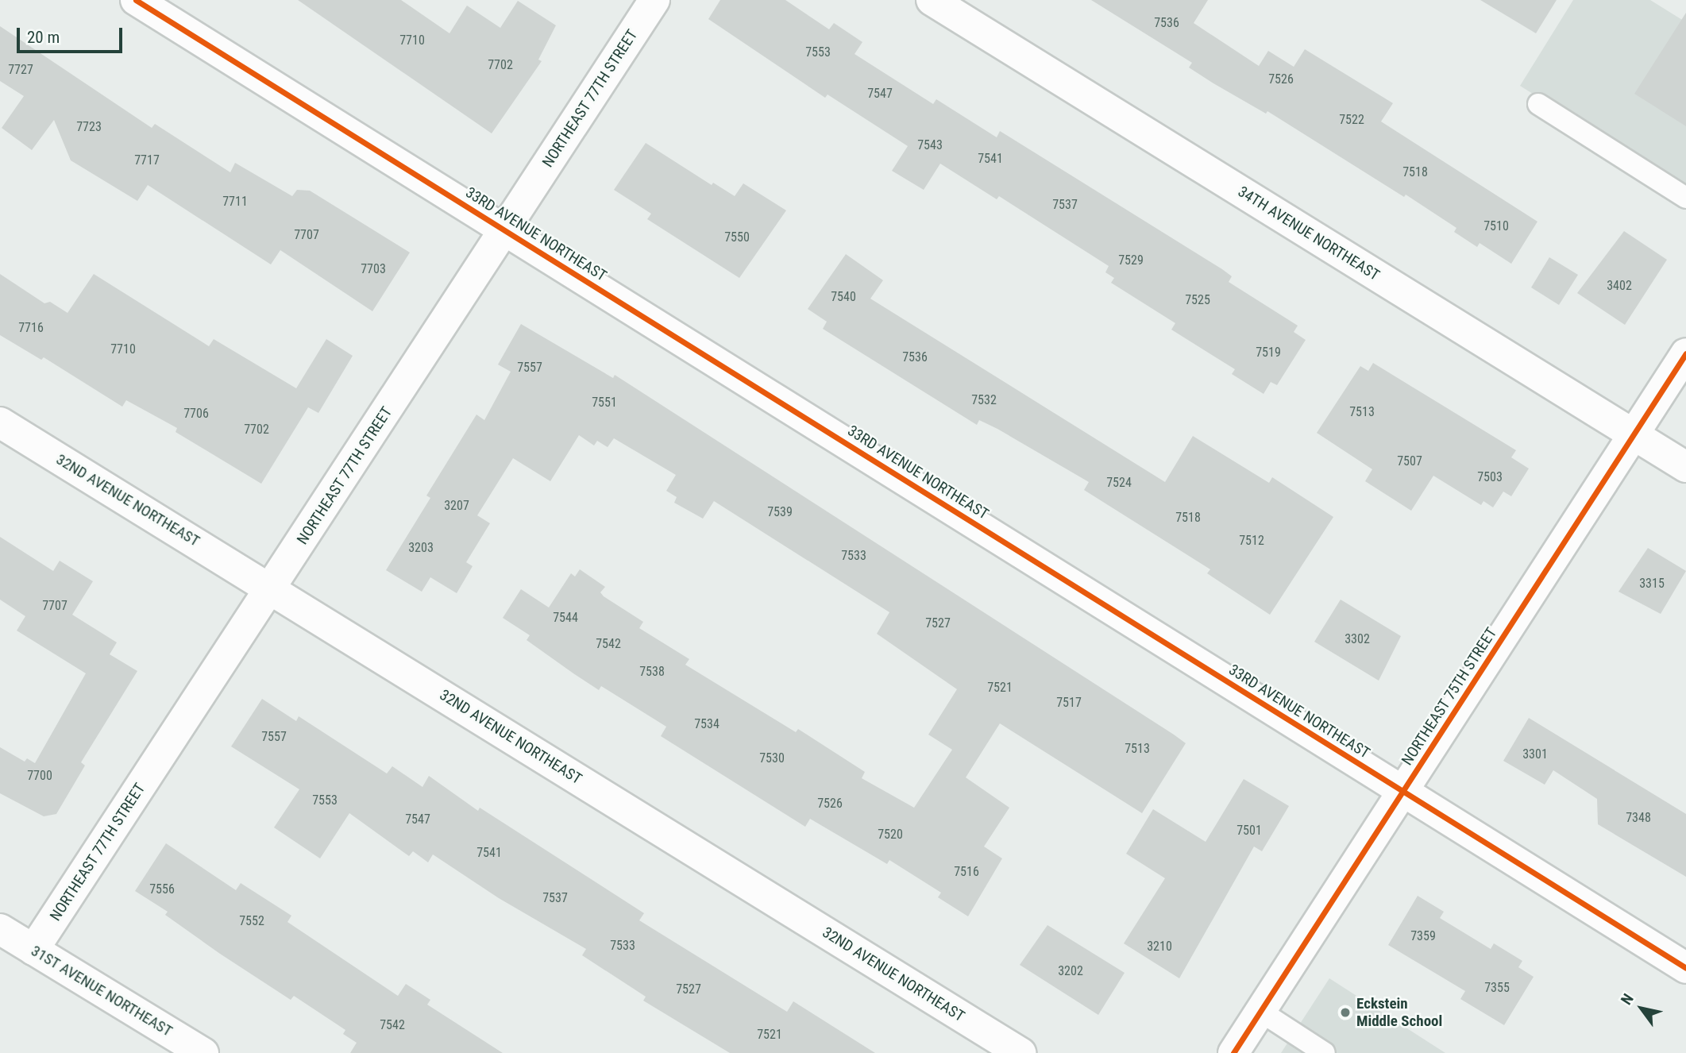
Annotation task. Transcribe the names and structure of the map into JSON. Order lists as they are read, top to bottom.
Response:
{
  "streets": {
    "street": [
      "NORTHEAST 77TH STREET",
      "34TH AVENUE NORTHEAST",
      "33RD AVENUE NORTHEAST",
      "32ND AVENUE NORTHEAST",
      "NORTHEAST 75TH STREET",
      "31ST AVENUE NORTHEAST"
    ]
  },
  "crossings": [
    ["NORTHEAST 77TH STREET", "33RD AVENUE NORTHEAST"],
    ["NORTHEAST 77TH STREET", "32ND AVENUE NORTHEAST"],
    ["NORTHEAST 77TH STREET", "31ST AVENUE NORTHEAST"],
    ["34TH AVENUE NORTHEAST", "NORTHEAST 75TH STREET"],
    ["33RD AVENUE NORTHEAST", "NORTHEAST 75TH STREET"]
  ],
  "places": ["Eckstein Middle School"],
  "house_numbers": [
    "7536",
    "7710",
    "7553",
    "7702",
    "7727",
    "7526",
    "7547",
    "7522",
    "7723",
    "7543",
    "7541",
    "7717",
    "7518",
    "7711",
    "7537",
    "7510",
    "7707",
    "7550",
    "7529",
    "7703",
    "3402",
    "7540",
    "7525",
    "7716",
    "7710",
    "7519",
    "7536",
    "7557",
    "7532",
    "7551",
    "7513",
    "7706",
    "7702",
    "7507",
    "7503",
    "7524",
    "3207",
    "7539",
    "7518",
    "7512",
    "3203",
    "7533",
    "3315",
    "7707",
    "7544",
    "7527",
    "3302",
    "7542",
    "7538",
    "7521",
    "7517",
    "7534",
    "7557",
    "7513",
    "3301",
    "7530",
    "7700",
    "7553",
    "7526",
    "7348",
    "7547",
    "7501",
    "7520",
    "7541",
    "7516",
    "7556",
    "7537",
    "7552",
    "7359",
    "7533",
    "3210",
    "3202",
    "7355",
    "7527",
    "7542",
    "7521"
  ],
  "scale_bar": "20 m",
  "north": "top left"
}
